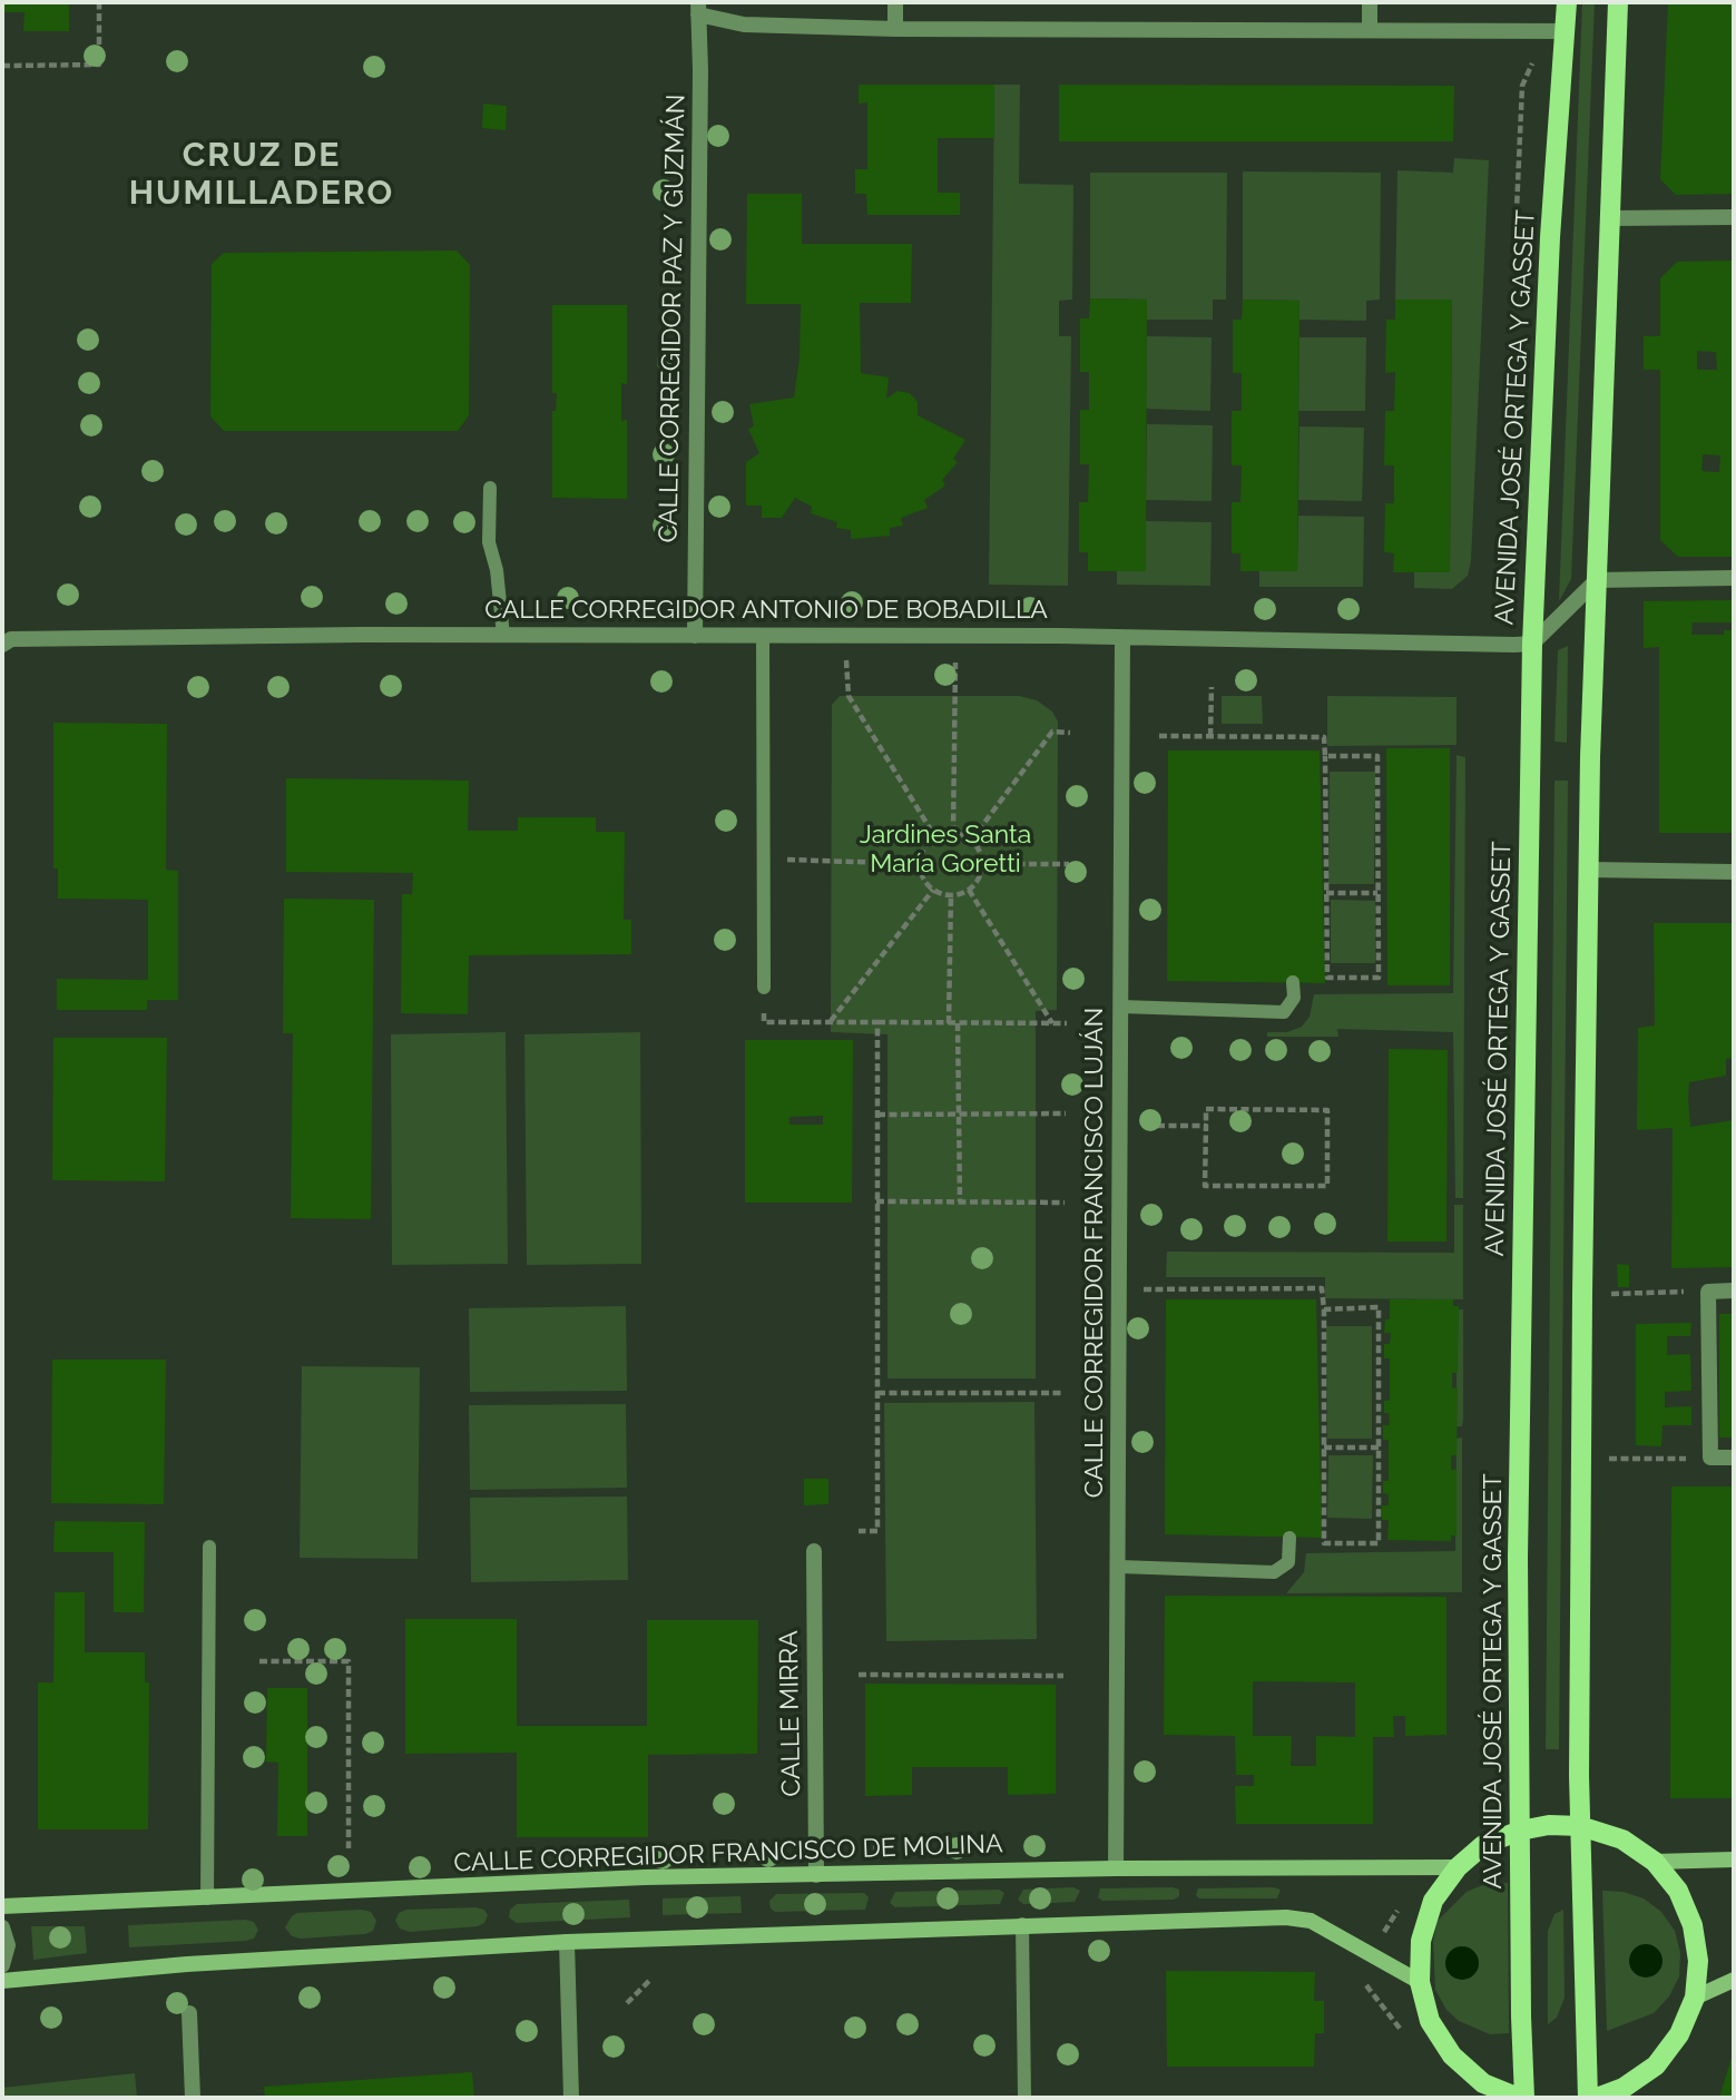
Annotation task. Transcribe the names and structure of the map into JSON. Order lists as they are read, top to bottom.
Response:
{
  "streets": {
    "main road": ["AVENIDA JOSÉ ORTEGA Y GASSET", "CALLE CORREGIDOR FRANCISCO DE MOLINA"],
    "street": [
      "CALLE CORREGIDOR PAZ Y GUZMÁN",
      "CALLE CORREGIDOR ANTONIO DE BOBADILLA",
      "CALLE CORREGIDOR FRANCISCO LUJÁN",
      "CALLE MIRRA"
    ]
  },
  "crossings": [
    ["CALLE CORREGIDOR PAZ Y GUZMÁN", "CALLE CORREGIDOR ANTONIO DE BOBADILLA"],
    ["AVENIDA JOSÉ ORTEGA Y GASSET", "CALLE CORREGIDOR ANTONIO DE BOBADILLA"],
    ["CALLE CORREGIDOR ANTONIO DE BOBADILLA", "CALLE CORREGIDOR FRANCISCO LUJÁN"],
    ["CALLE CORREGIDOR FRANCISCO LUJÁN", "CALLE CORREGIDOR FRANCISCO DE MOLINA"],
    ["CALLE MIRRA", "CALLE CORREGIDOR FRANCISCO DE MOLINA"]
  ],
  "districts": ["CRUZ DE HUMILLADERO"],
  "parks": ["Jardines Santa María Goretti"]
}
